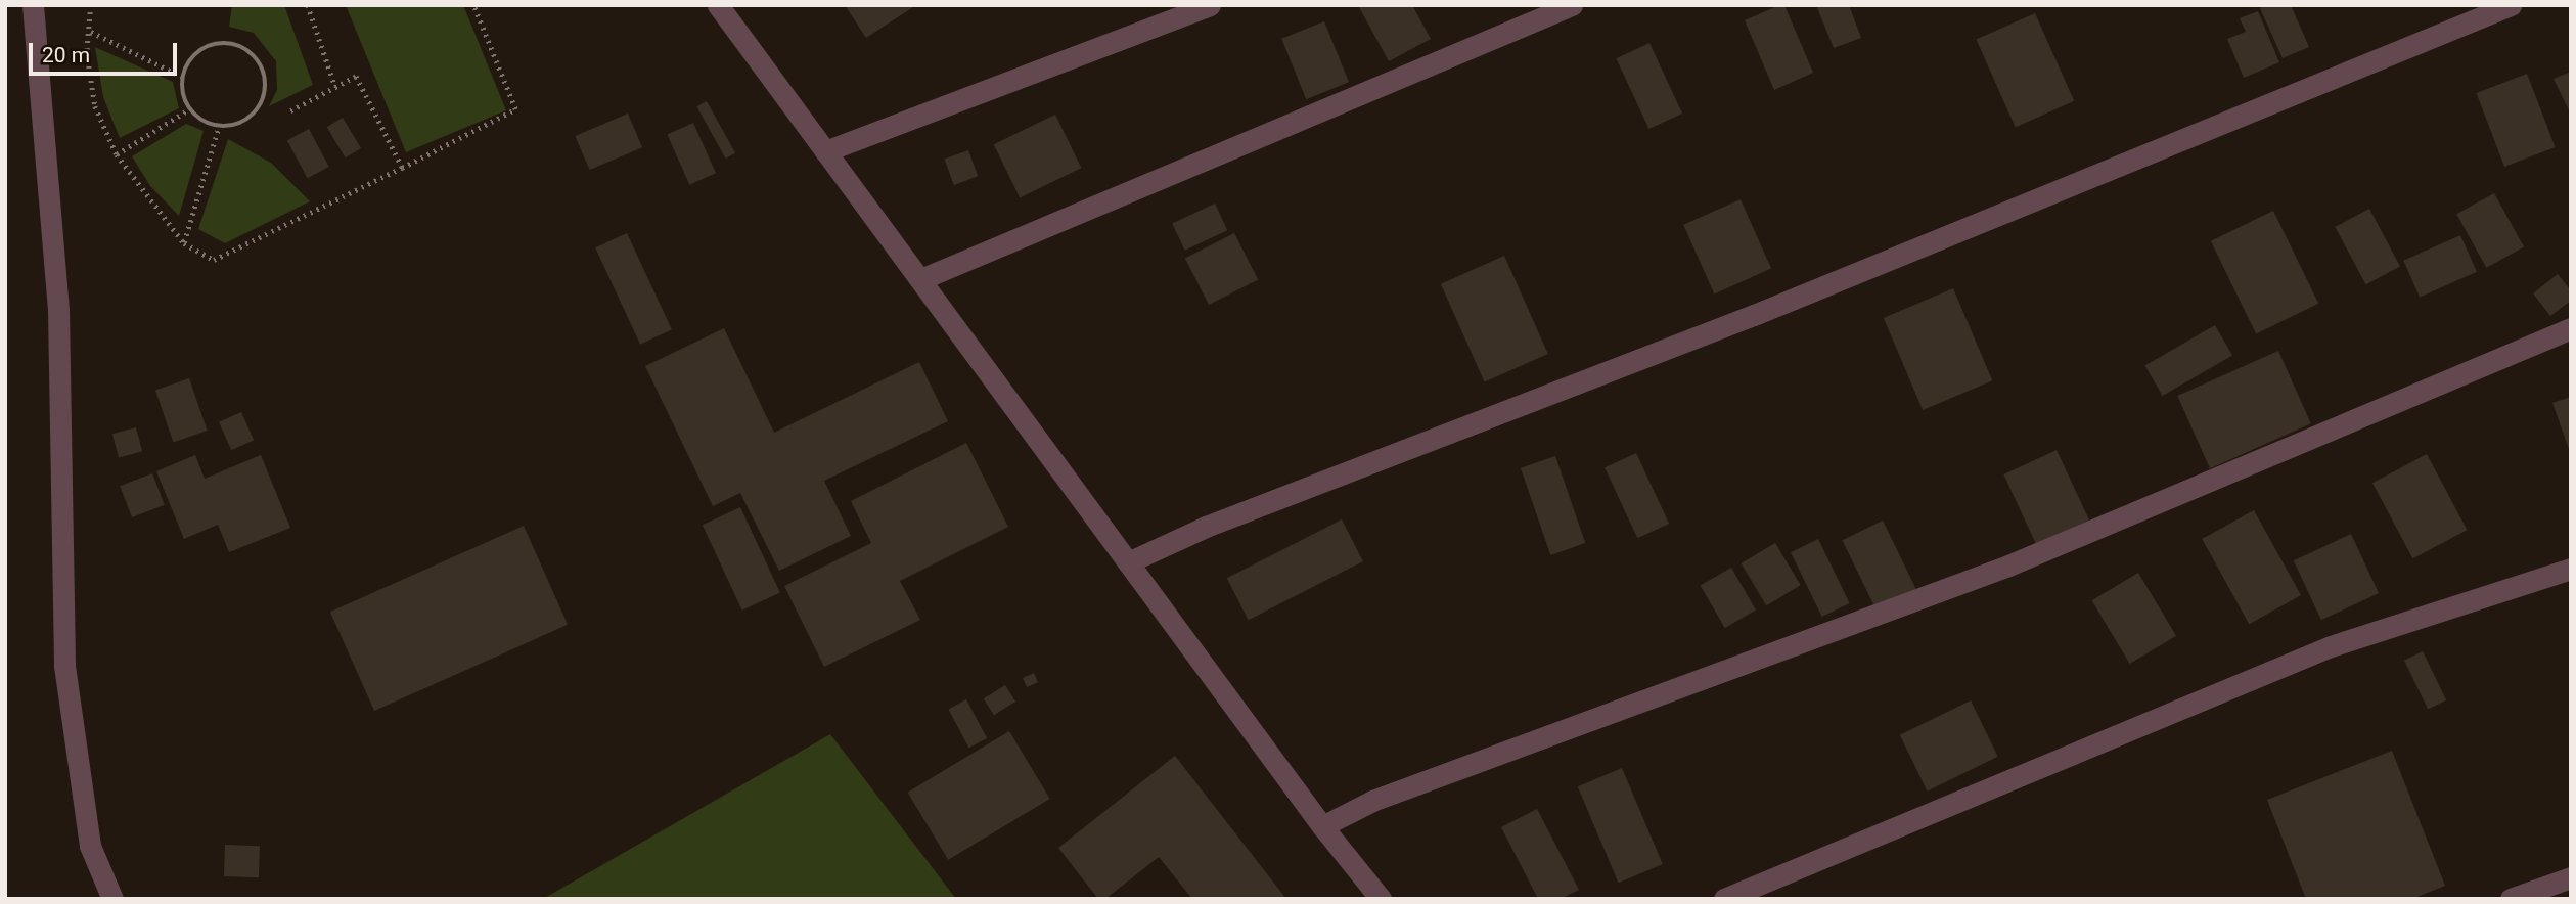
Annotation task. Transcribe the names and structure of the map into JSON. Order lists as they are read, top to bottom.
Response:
{
  "scale_bar": "20 m"
}
